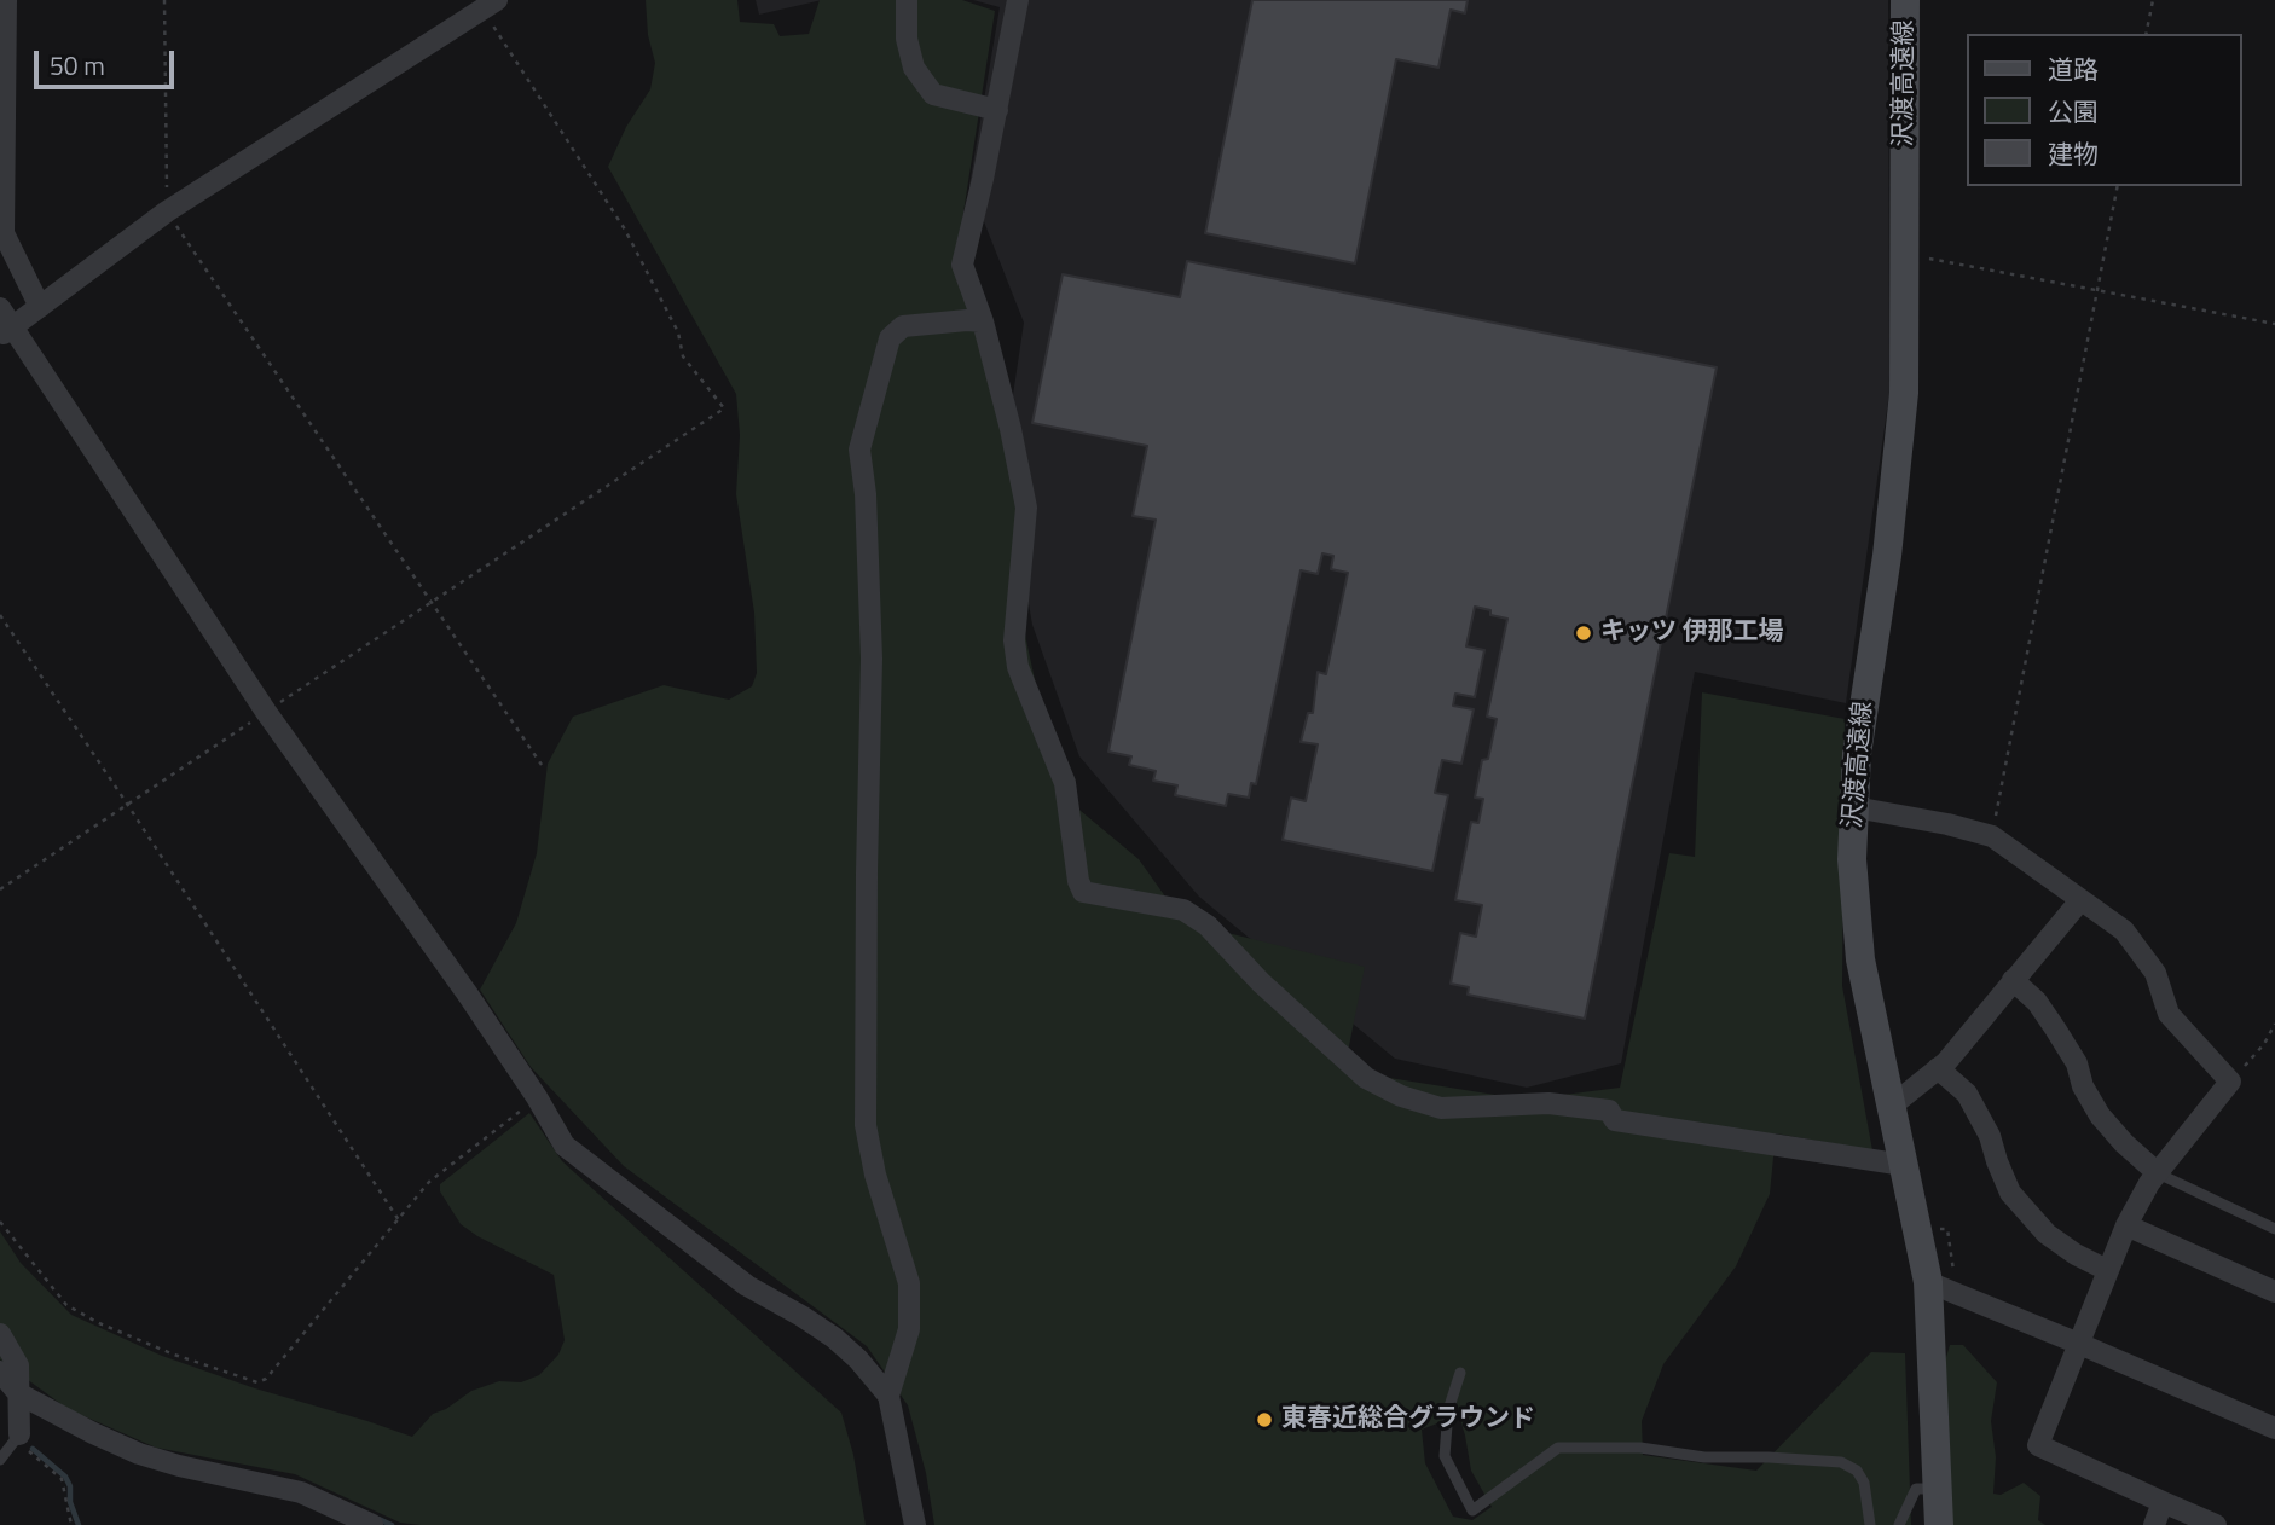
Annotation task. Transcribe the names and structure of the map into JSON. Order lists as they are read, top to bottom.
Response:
{
  "streets": {
    "main road": ["沢渡高遠線"]
  },
  "places": ["キッツ 伊那工場", "東春近総合グラウンド"],
  "legend": ["道路", "公園", "建物"],
  "scale_bar": "50 m"
}
